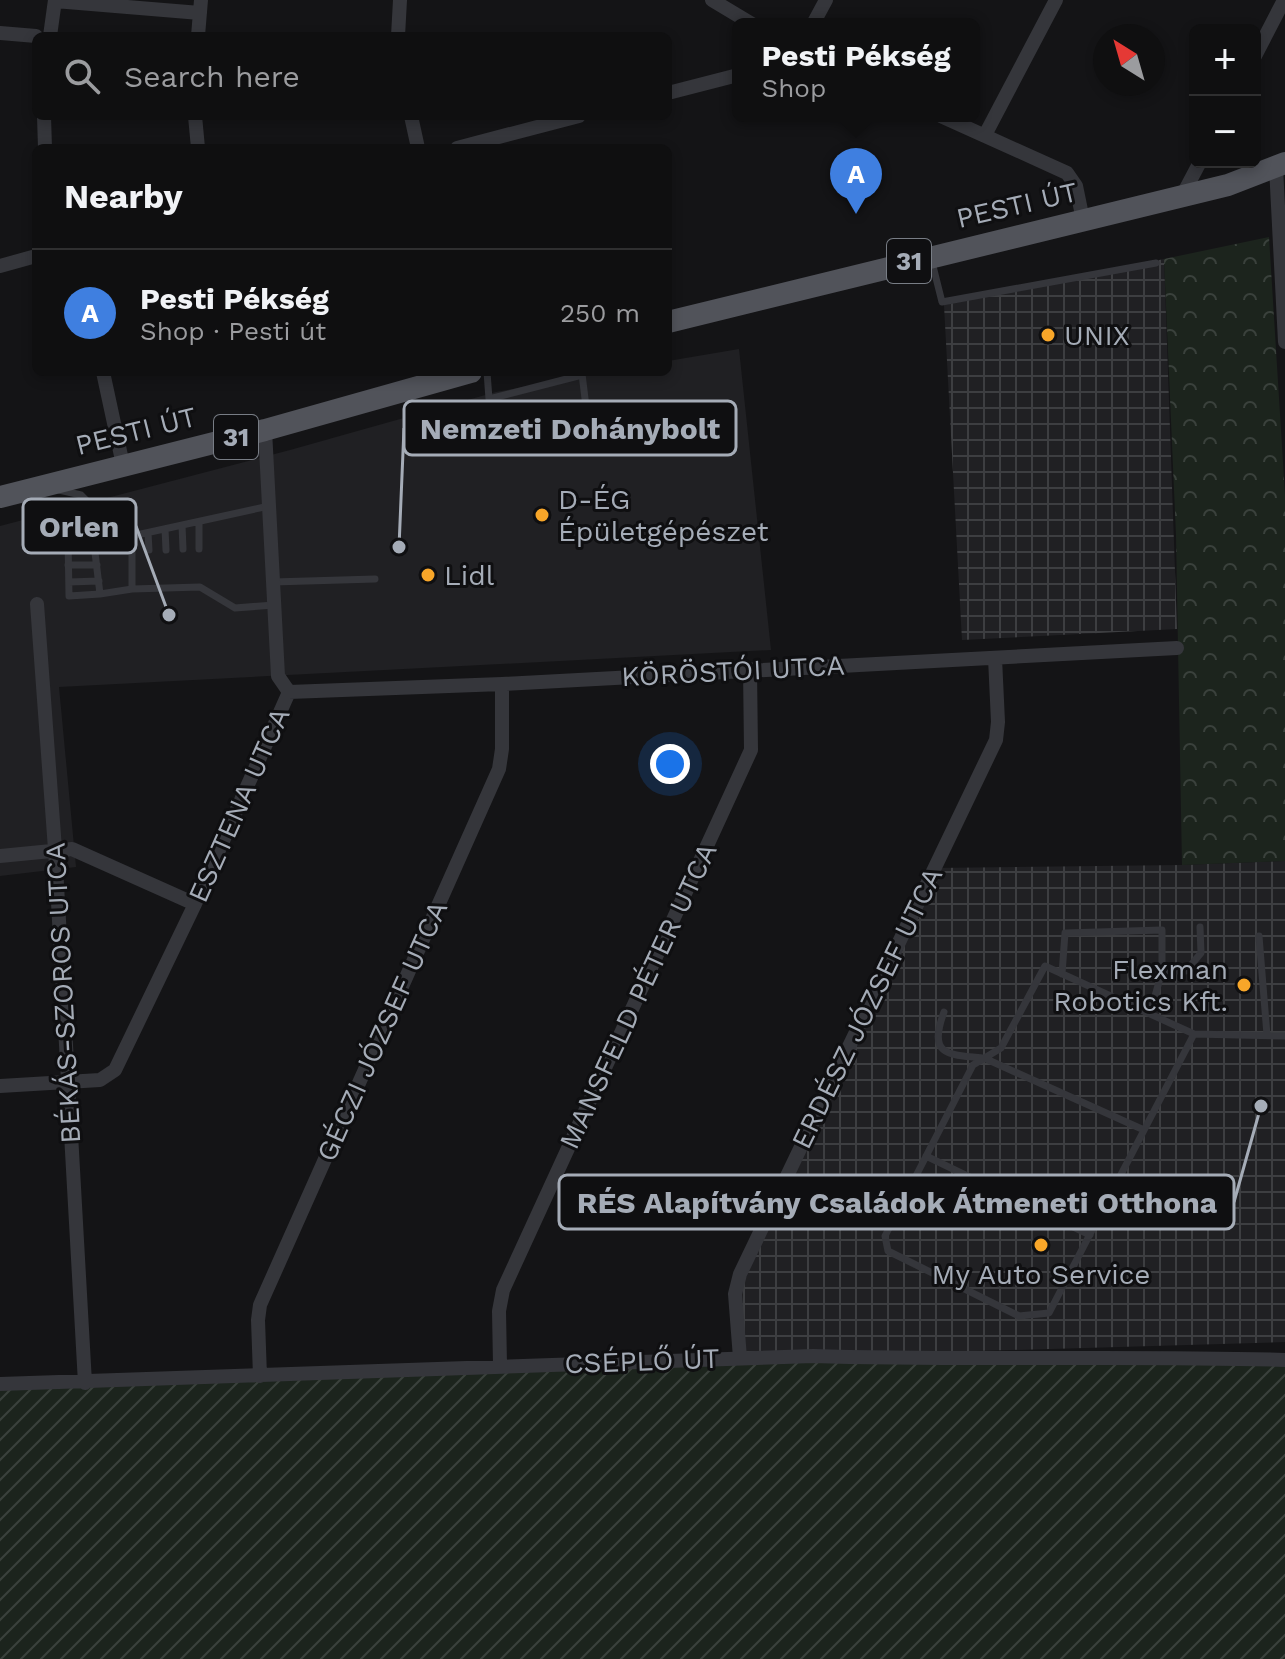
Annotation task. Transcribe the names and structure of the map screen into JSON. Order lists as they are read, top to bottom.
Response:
{
  "streets": {
    "main road": ["PESTI ÚT", "31"],
    "street": [
      "KÖRÖSTÓI UTCA",
      "ESZTENA UTCA",
      "BÉKÁS-SZOROS UTCA",
      "MANSFELD PÉTER UTCA",
      "ERDÉSZ JÓZSEF UTCA",
      "GÉCZI JÓZSEF UTCA",
      "CSÉPLŐ ÚT"
    ]
  },
  "crossings": [
    ["PESTI ÚT", "ESZTENA UTCA"],
    ["KÖRÖSTÓI UTCA", "ESZTENA UTCA"],
    ["KÖRÖSTÓI UTCA", "MANSFELD PÉTER UTCA"],
    ["KÖRÖSTÓI UTCA", "ERDÉSZ JÓZSEF UTCA"],
    ["KÖRÖSTÓI UTCA", "GÉCZI JÓZSEF UTCA"],
    ["ESZTENA UTCA", "BÉKÁS-SZOROS UTCA"],
    ["BÉKÁS-SZOROS UTCA", "CSÉPLŐ ÚT"],
    ["MANSFELD PÉTER UTCA", "CSÉPLŐ ÚT"],
    ["ERDÉSZ JÓZSEF UTCA", "CSÉPLŐ ÚT"],
    ["GÉCZI JÓZSEF UTCA", "CSÉPLŐ ÚT"]
  ],
  "places": [
    "UNIX",
    "D-ÉG Épületgépészet",
    "Nemzeti Dohánybolt",
    "Lidl",
    "Orlen",
    "Flexman Robotics Kft.",
    "RÉS Alapítvány Családok Átmeneti Otthona",
    "My Auto Service"
  ],
  "north": "top left",
  "page": {
    "popup": ["Pesti Pékség", "Shop"],
    "map_buttons": ["+", "−"],
    "search": "Search here",
    "heading": "Nearby",
    "pins": "A",
    "list": [
      {
        "mark": "A",
        "name": "Pesti Pékség",
        "note": "Shop · Pesti út",
        "value": "250 m"
      }
    ]
  }
}
